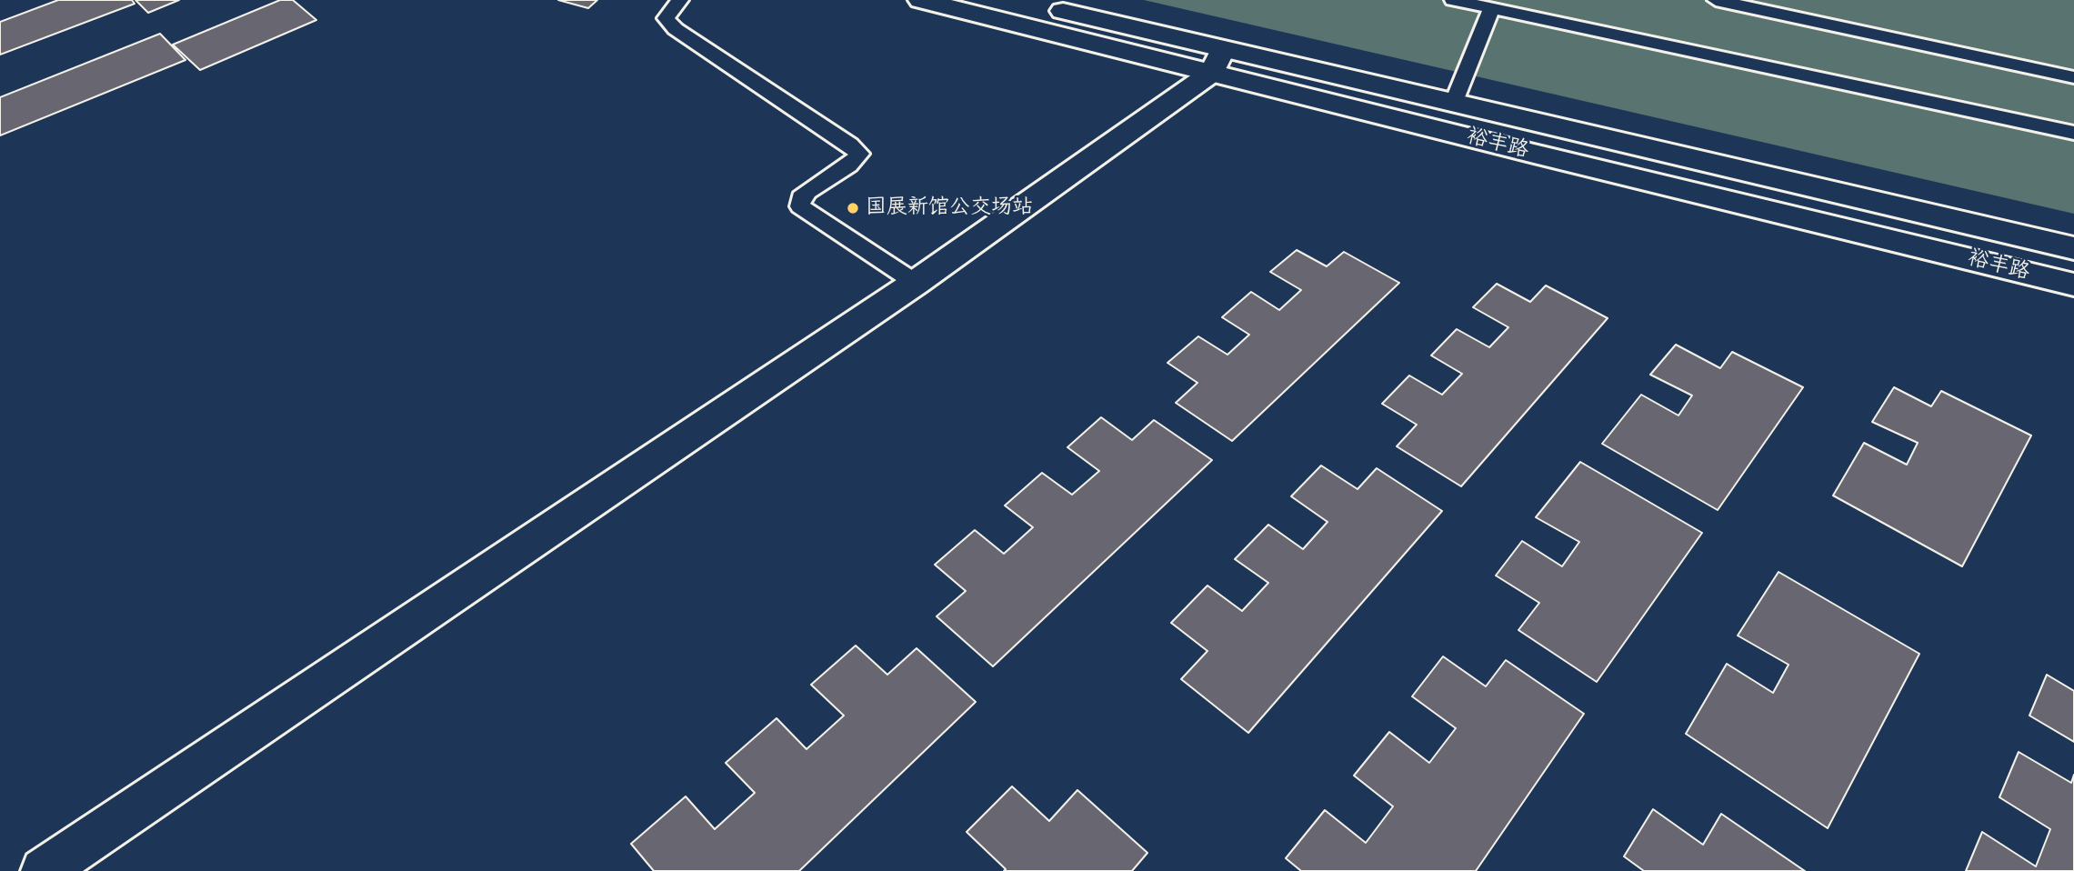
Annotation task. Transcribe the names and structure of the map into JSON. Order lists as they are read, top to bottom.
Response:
{
  "streets": {
    "street": ["裕丰路"]
  },
  "places": ["国展新馆公交场站"]
}
